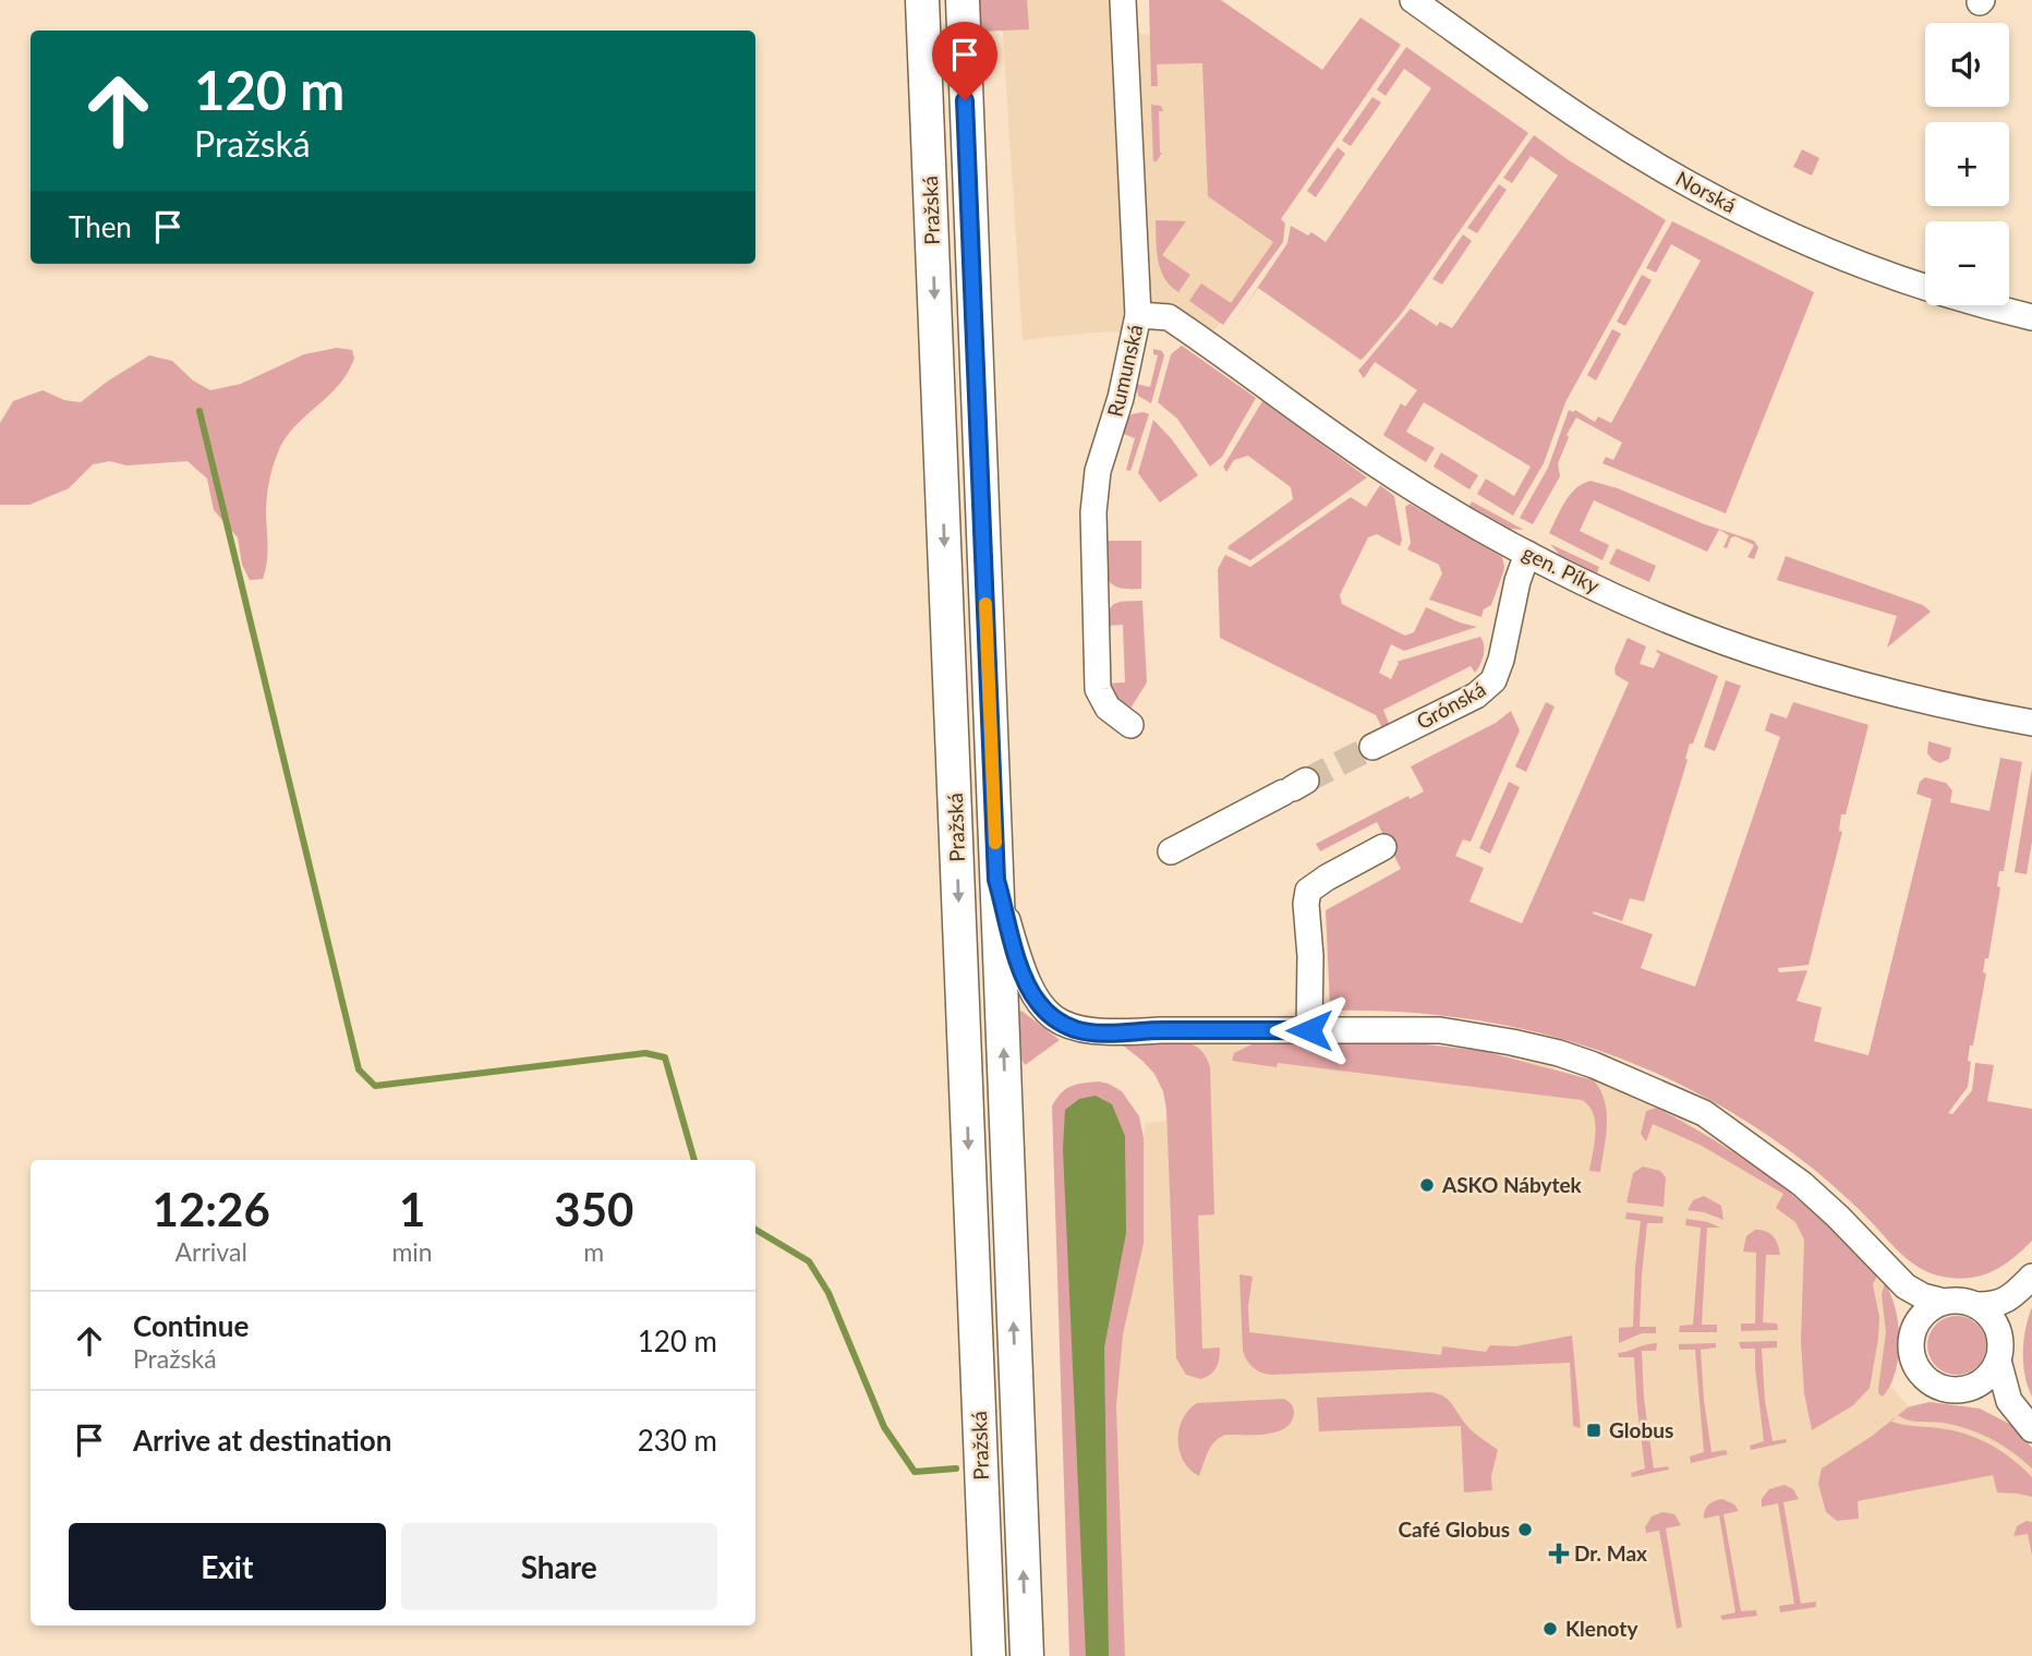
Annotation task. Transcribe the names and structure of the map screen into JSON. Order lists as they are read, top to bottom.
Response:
{
  "streets": {
    "main road": ["Pražská"],
    "street": [
      "Norská",
      "Rumunská",
      "gen. Píky",
      "Grónská"
    ]
  },
  "crossings": [
    ["Rumunská", "gen. Píky"],
    ["gen. Píky", "Grónská"]
  ],
  "places": {
    "other": ["ASKO Nábytek", "Café Globus", "Klenoty"],
    "transit": ["Globus"],
    "health": ["Dr. Max"]
  },
  "page": {
    "map_buttons": ["+", "−"],
    "turn": ["120 m", "Pražská"],
    "then": "Then",
    "eta": [
      "12:26",
      "Arrival",
      "1",
      "min",
      "350",
      "m"
    ],
    "list": [
      {
        "name": "Continue",
        "note": "Pražská",
        "value": "120 m"
      },
      {
        "name": "Arrive at destination",
        "value": "230 m"
      }
    ],
    "buttons": ["Exit", "Share"]
  }
}
